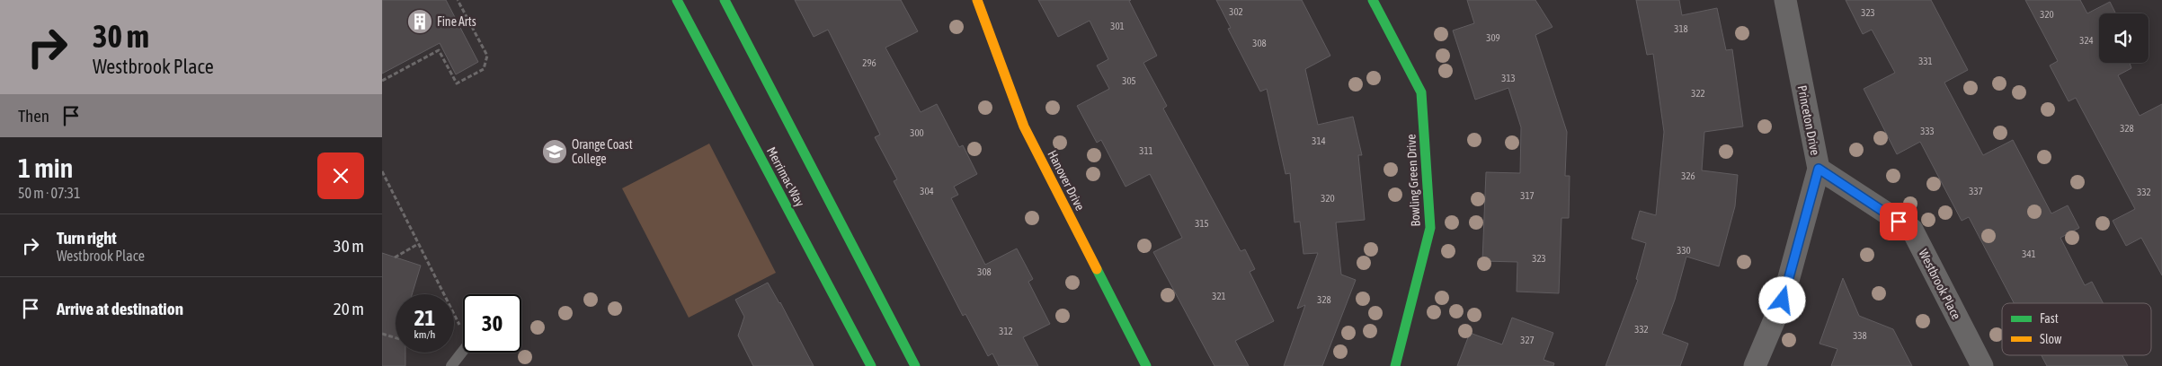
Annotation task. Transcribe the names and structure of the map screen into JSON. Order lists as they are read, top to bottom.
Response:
{
  "streets": {
    "street": [
      "Princeton Drive",
      "Merrimac Way",
      "Hanover Drive",
      "Bowling Green Drive",
      "Westbrook Place"
    ]
  },
  "crossings": [
    ["Princeton Drive", "Westbrook Place"]
  ],
  "places": {
    "building": ["Fine Arts"],
    "school or university": ["Orange Coast College"]
  },
  "house_numbers": [
    "302",
    "323",
    "320",
    "301",
    "318",
    "309",
    "324",
    "308",
    "331",
    "296",
    "313",
    "305",
    "322",
    "328",
    "333",
    "300",
    "314",
    "311",
    "326",
    "304",
    "337",
    "332",
    "317",
    "320",
    "315",
    "330",
    "341",
    "323",
    "308",
    "321",
    "328",
    "332",
    "312",
    "338",
    "327"
  ],
  "legend": ["Fast", "Slow"],
  "page": {
    "turn": ["30 m", "Westbrook Place"],
    "then": "Then",
    "heading": ["1 min", "50 m · 07:31"],
    "list": [
      {
        "name": "Turn right",
        "note": "Westbrook Place",
        "value": "30 m"
      },
      {
        "name": "Arrive at destination",
        "value": "20 m"
      }
    ],
    "speed": "21 km/h",
    "limit": "30"
  }
}
